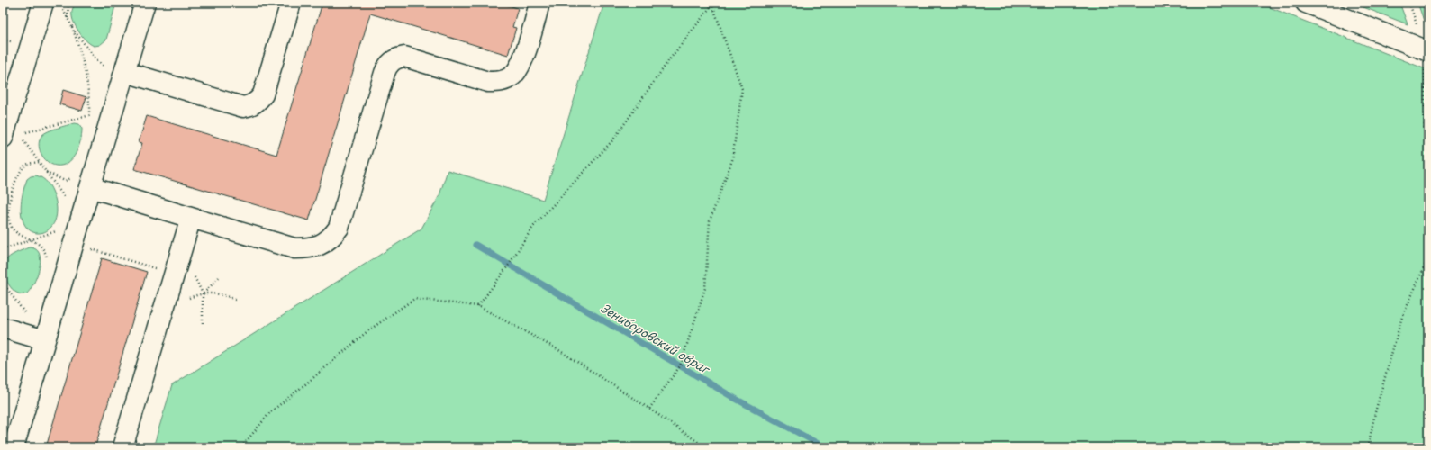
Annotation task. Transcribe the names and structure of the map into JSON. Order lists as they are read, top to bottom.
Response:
{
  "water": ["Зениборовский овраг"]
}
